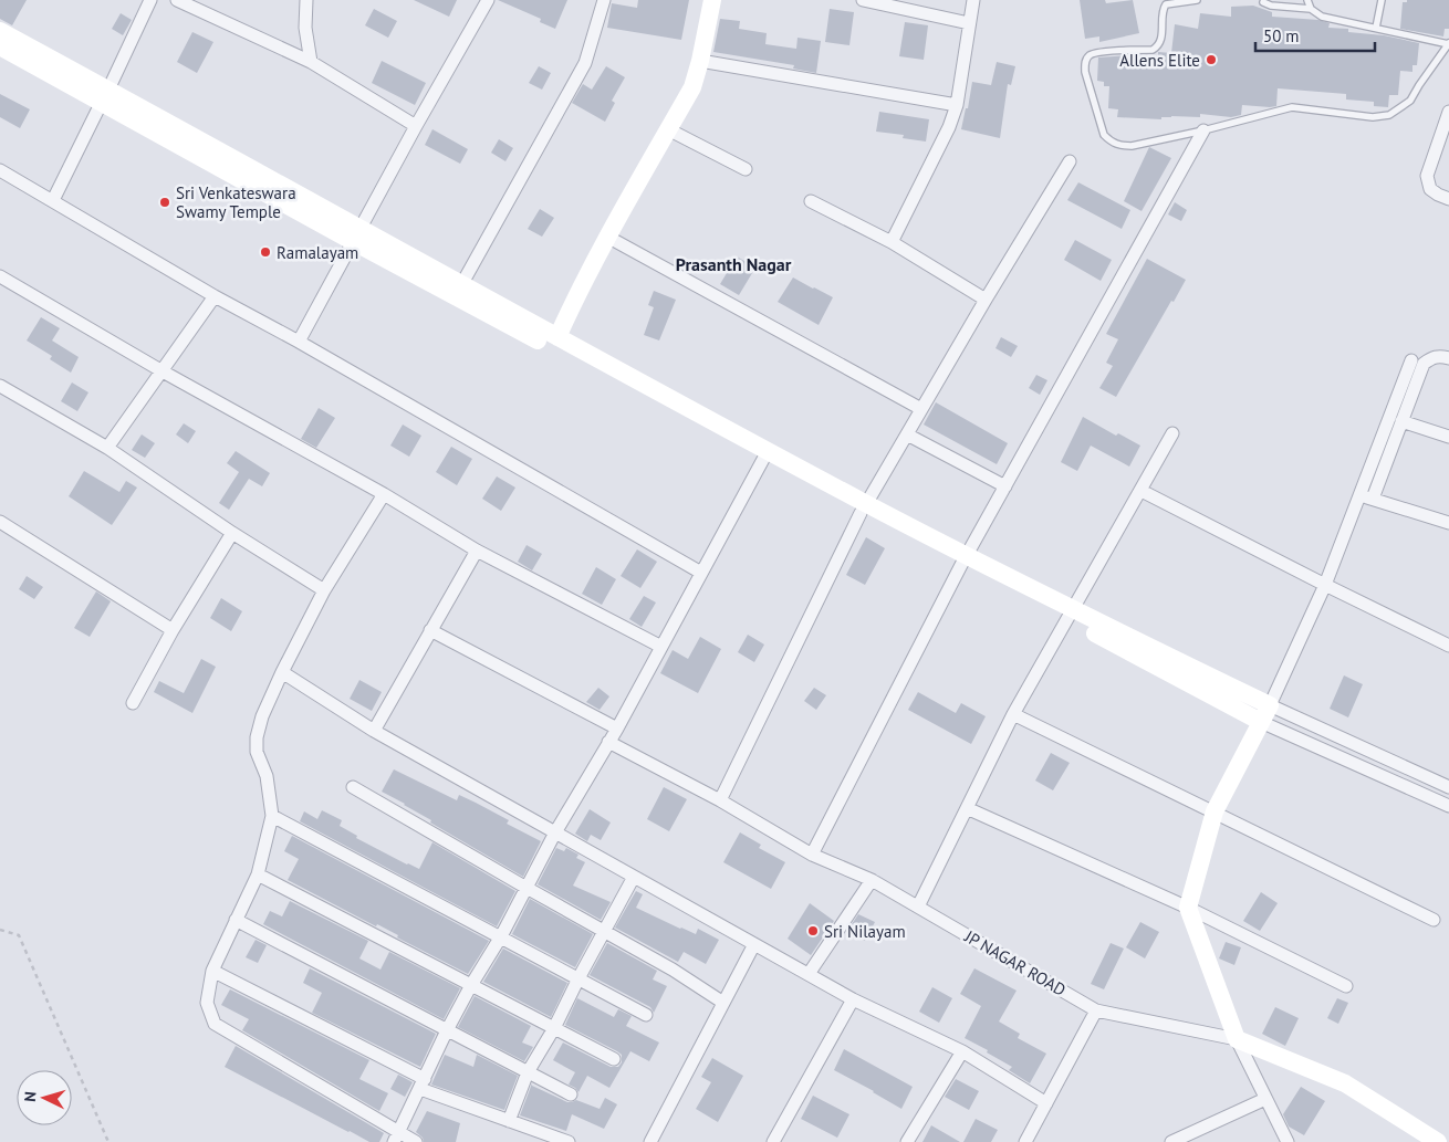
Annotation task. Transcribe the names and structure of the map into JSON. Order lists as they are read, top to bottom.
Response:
{
  "streets": {
    "street": ["JP NAGAR ROAD"]
  },
  "districts": ["Prasanth Nagar"],
  "places": [
    "Allens Elite",
    "Sri Venkateswara Swamy Temple",
    "Ramalayam",
    "Sri Nilayam"
  ],
  "scale_bar": "50 m",
  "north": "left"
}
